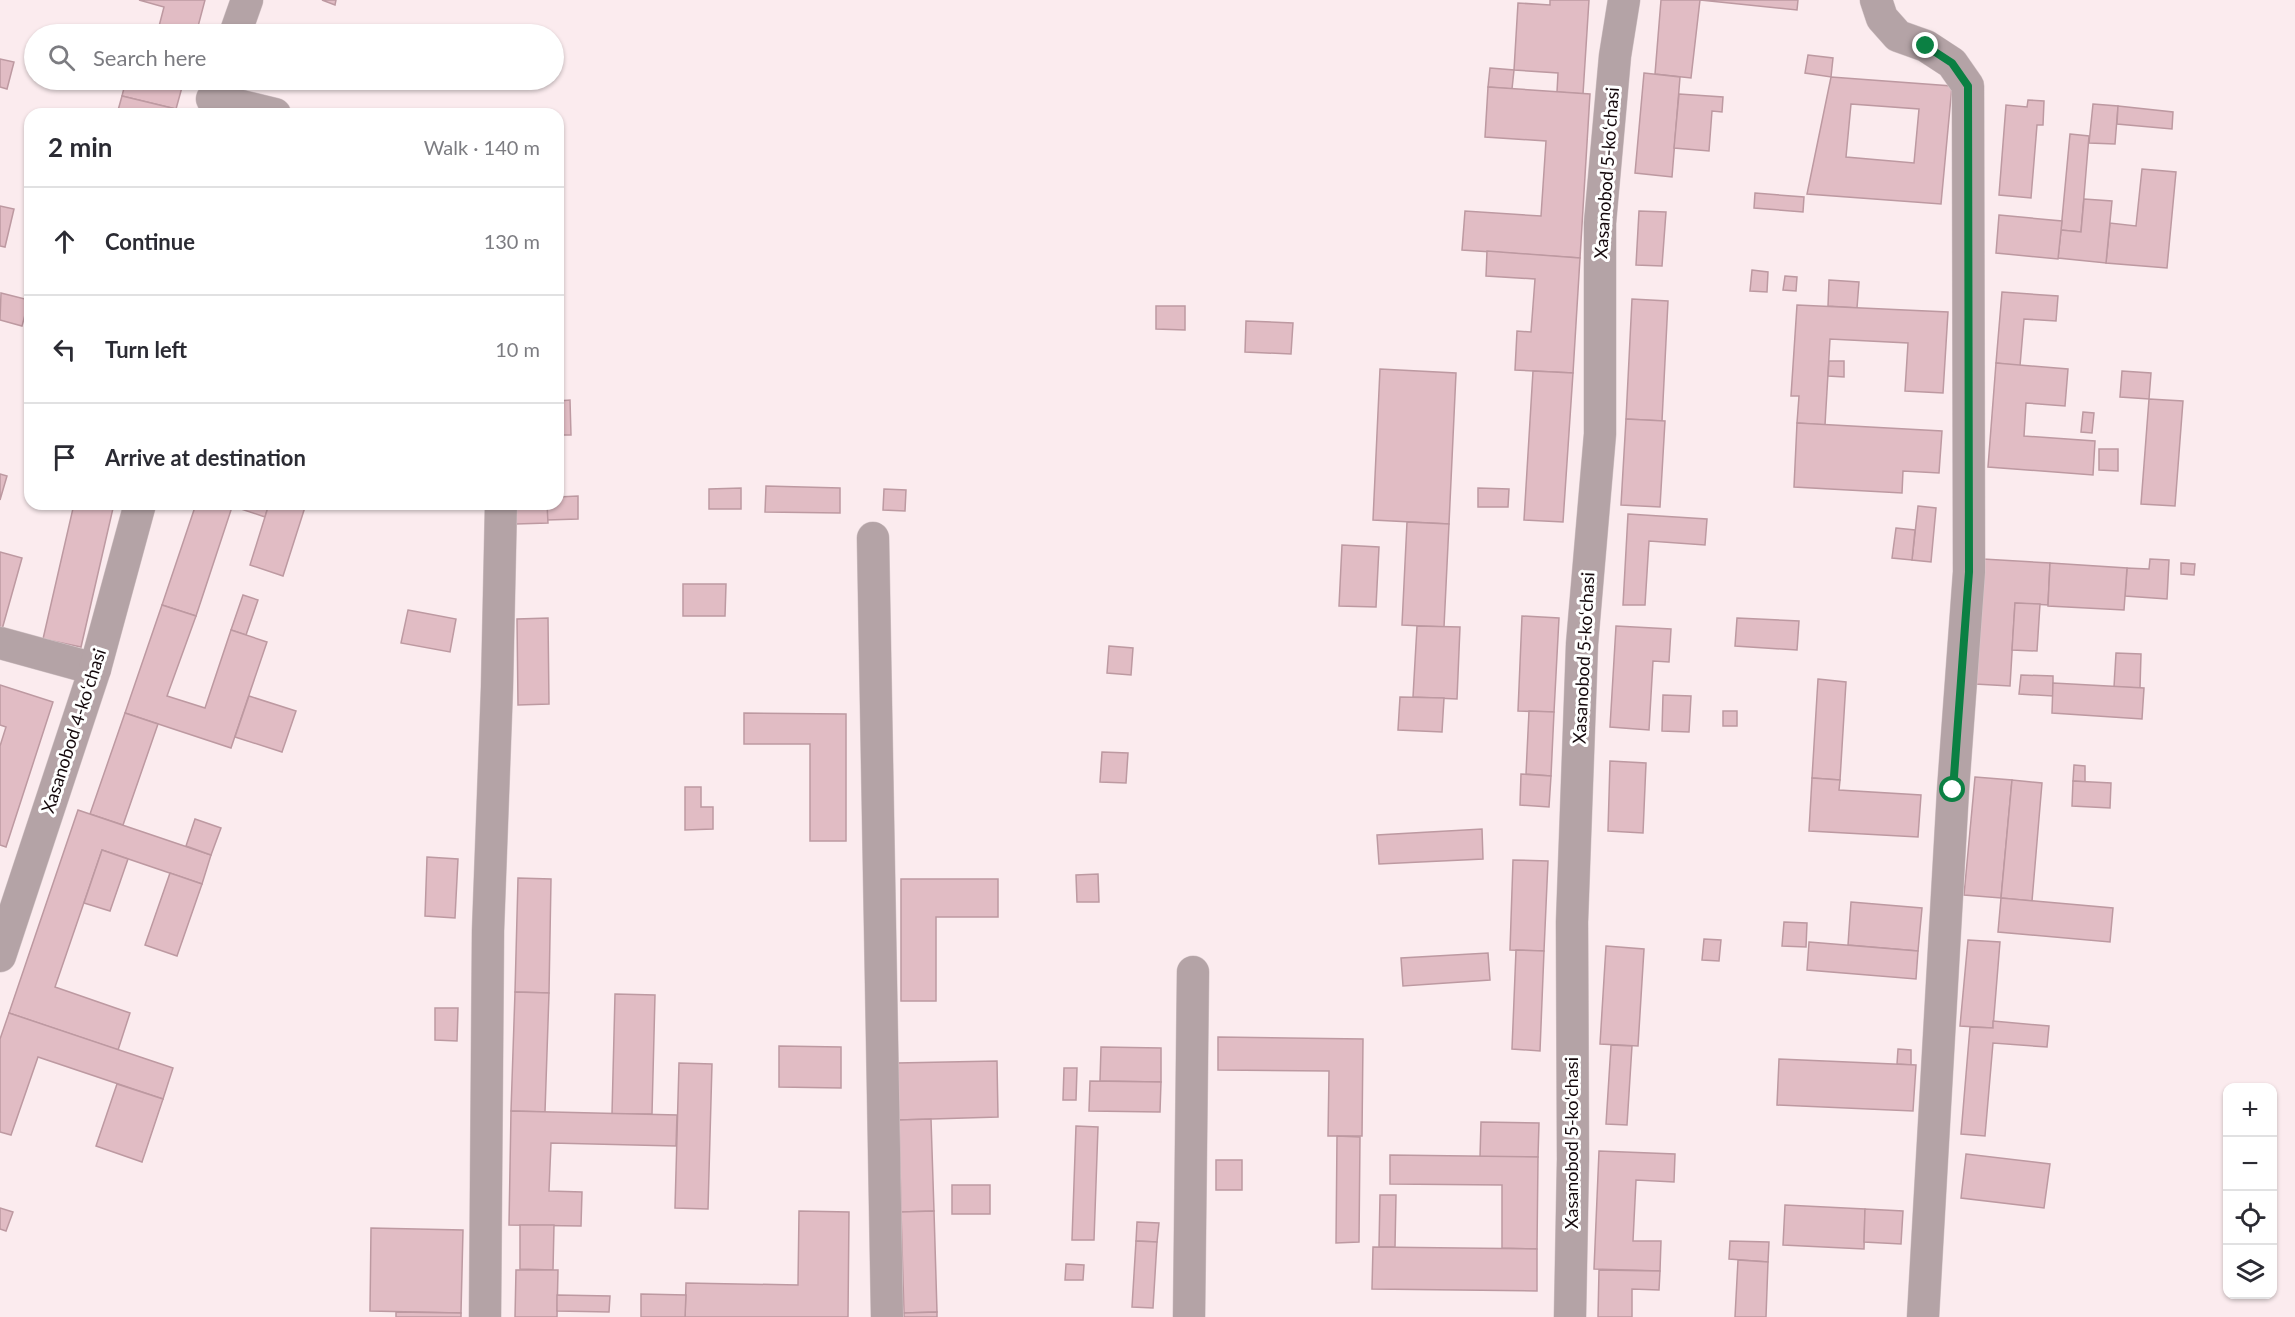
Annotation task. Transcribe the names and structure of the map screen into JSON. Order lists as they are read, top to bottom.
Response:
{
  "streets": {
    "street": ["Xasanobod 5-koʻchasi", "Xasanobod 4-koʻchasi"]
  },
  "page": {
    "search": "Search here",
    "heading": ["2 min", "Walk · 140 m"],
    "list": [
      ["Continue", "130 m"],
      ["Turn left", "10 m"],
      "Arrive at destination"
    ],
    "map_buttons": ["+", "−"]
  }
}
